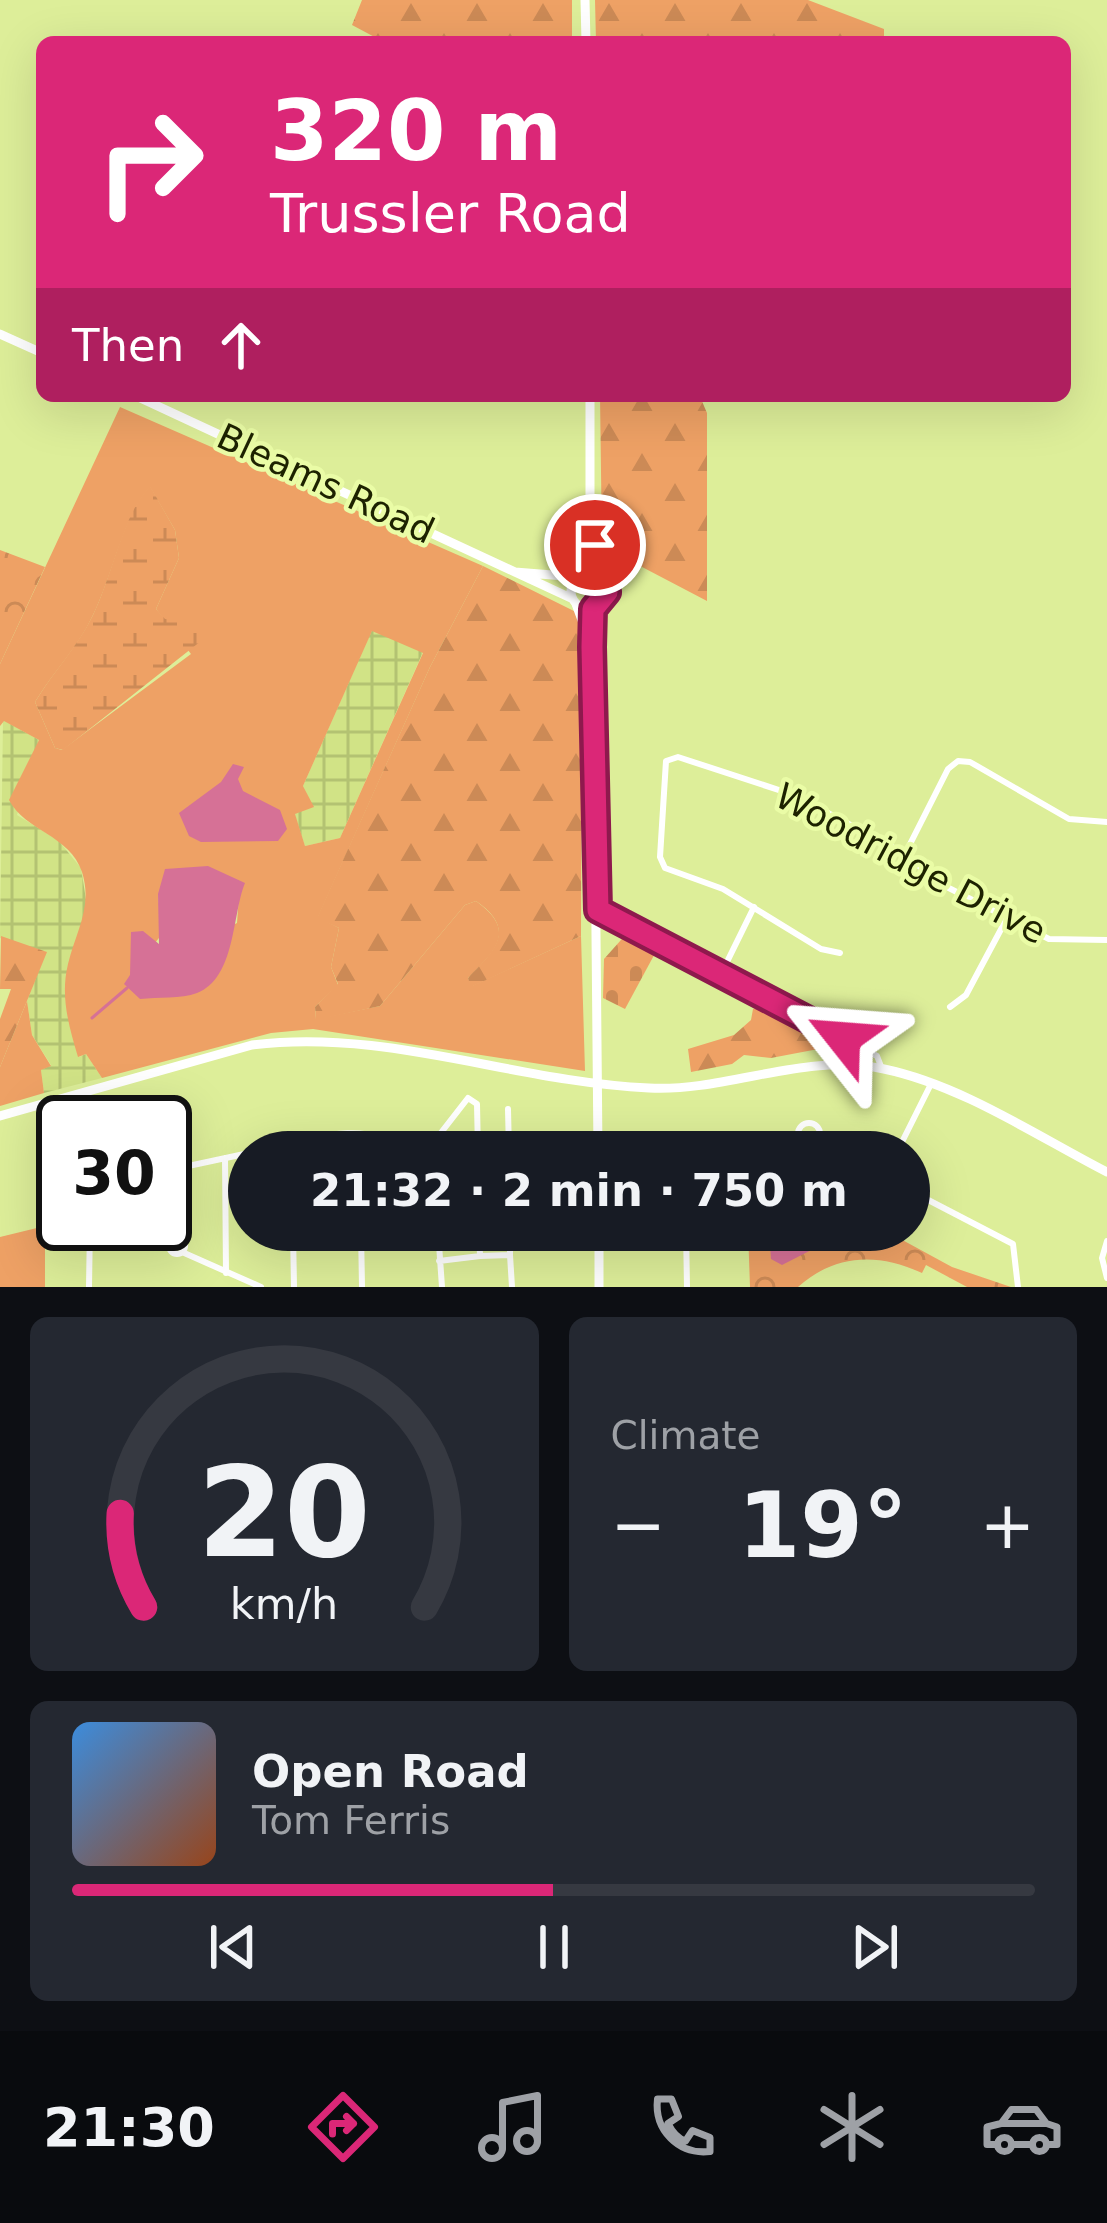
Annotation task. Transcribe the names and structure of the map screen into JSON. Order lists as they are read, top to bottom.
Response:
{
  "streets": {
    "main road": ["Bleams Road"],
    "street": ["Woodridge Drive"]
  },
  "page": {
    "turn": ["320 m", "Trussler Road"],
    "then": "Then",
    "limit": "30",
    "trip": "21:32 · 2 min · 750 m",
    "tile": "Climate",
    "heat": ["−", "19°", "+"],
    "song": ["Open Road", "Tom Ferris"],
    "tabs": "21:30",
    "gauge": ["20", "km/h"]
  }
}
